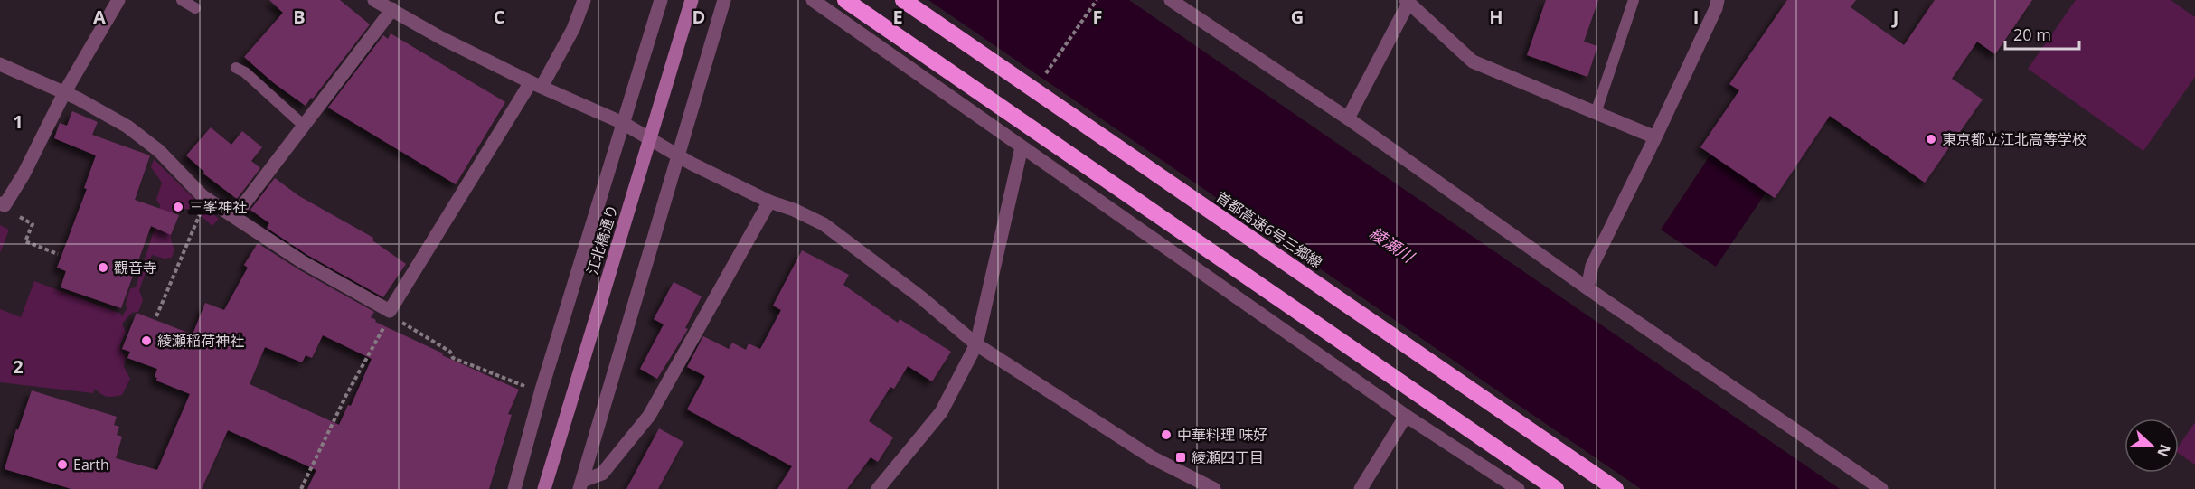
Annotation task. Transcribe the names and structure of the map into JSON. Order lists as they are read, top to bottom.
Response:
{
  "streets": {
    "highway": ["首都高速6号三郷線"],
    "main road": ["江北橋通り"]
  },
  "water": ["綾瀬川"],
  "places": {
    "other": [
      "東京都立江北高等学校",
      "三峯神社",
      "觀音寺",
      "綾瀬稲荷神社",
      "中華料理 味好",
      "Earth"
    ],
    "transit": ["綾瀬四丁目"]
  },
  "scale_bar": "20 m",
  "north": "right",
  "grid": {
    "columns": [
      "A",
      "B",
      "C",
      "D",
      "E",
      "F",
      "G",
      "H",
      "I",
      "J"
    ],
    "rows": ["1", "2"]
  }
}
